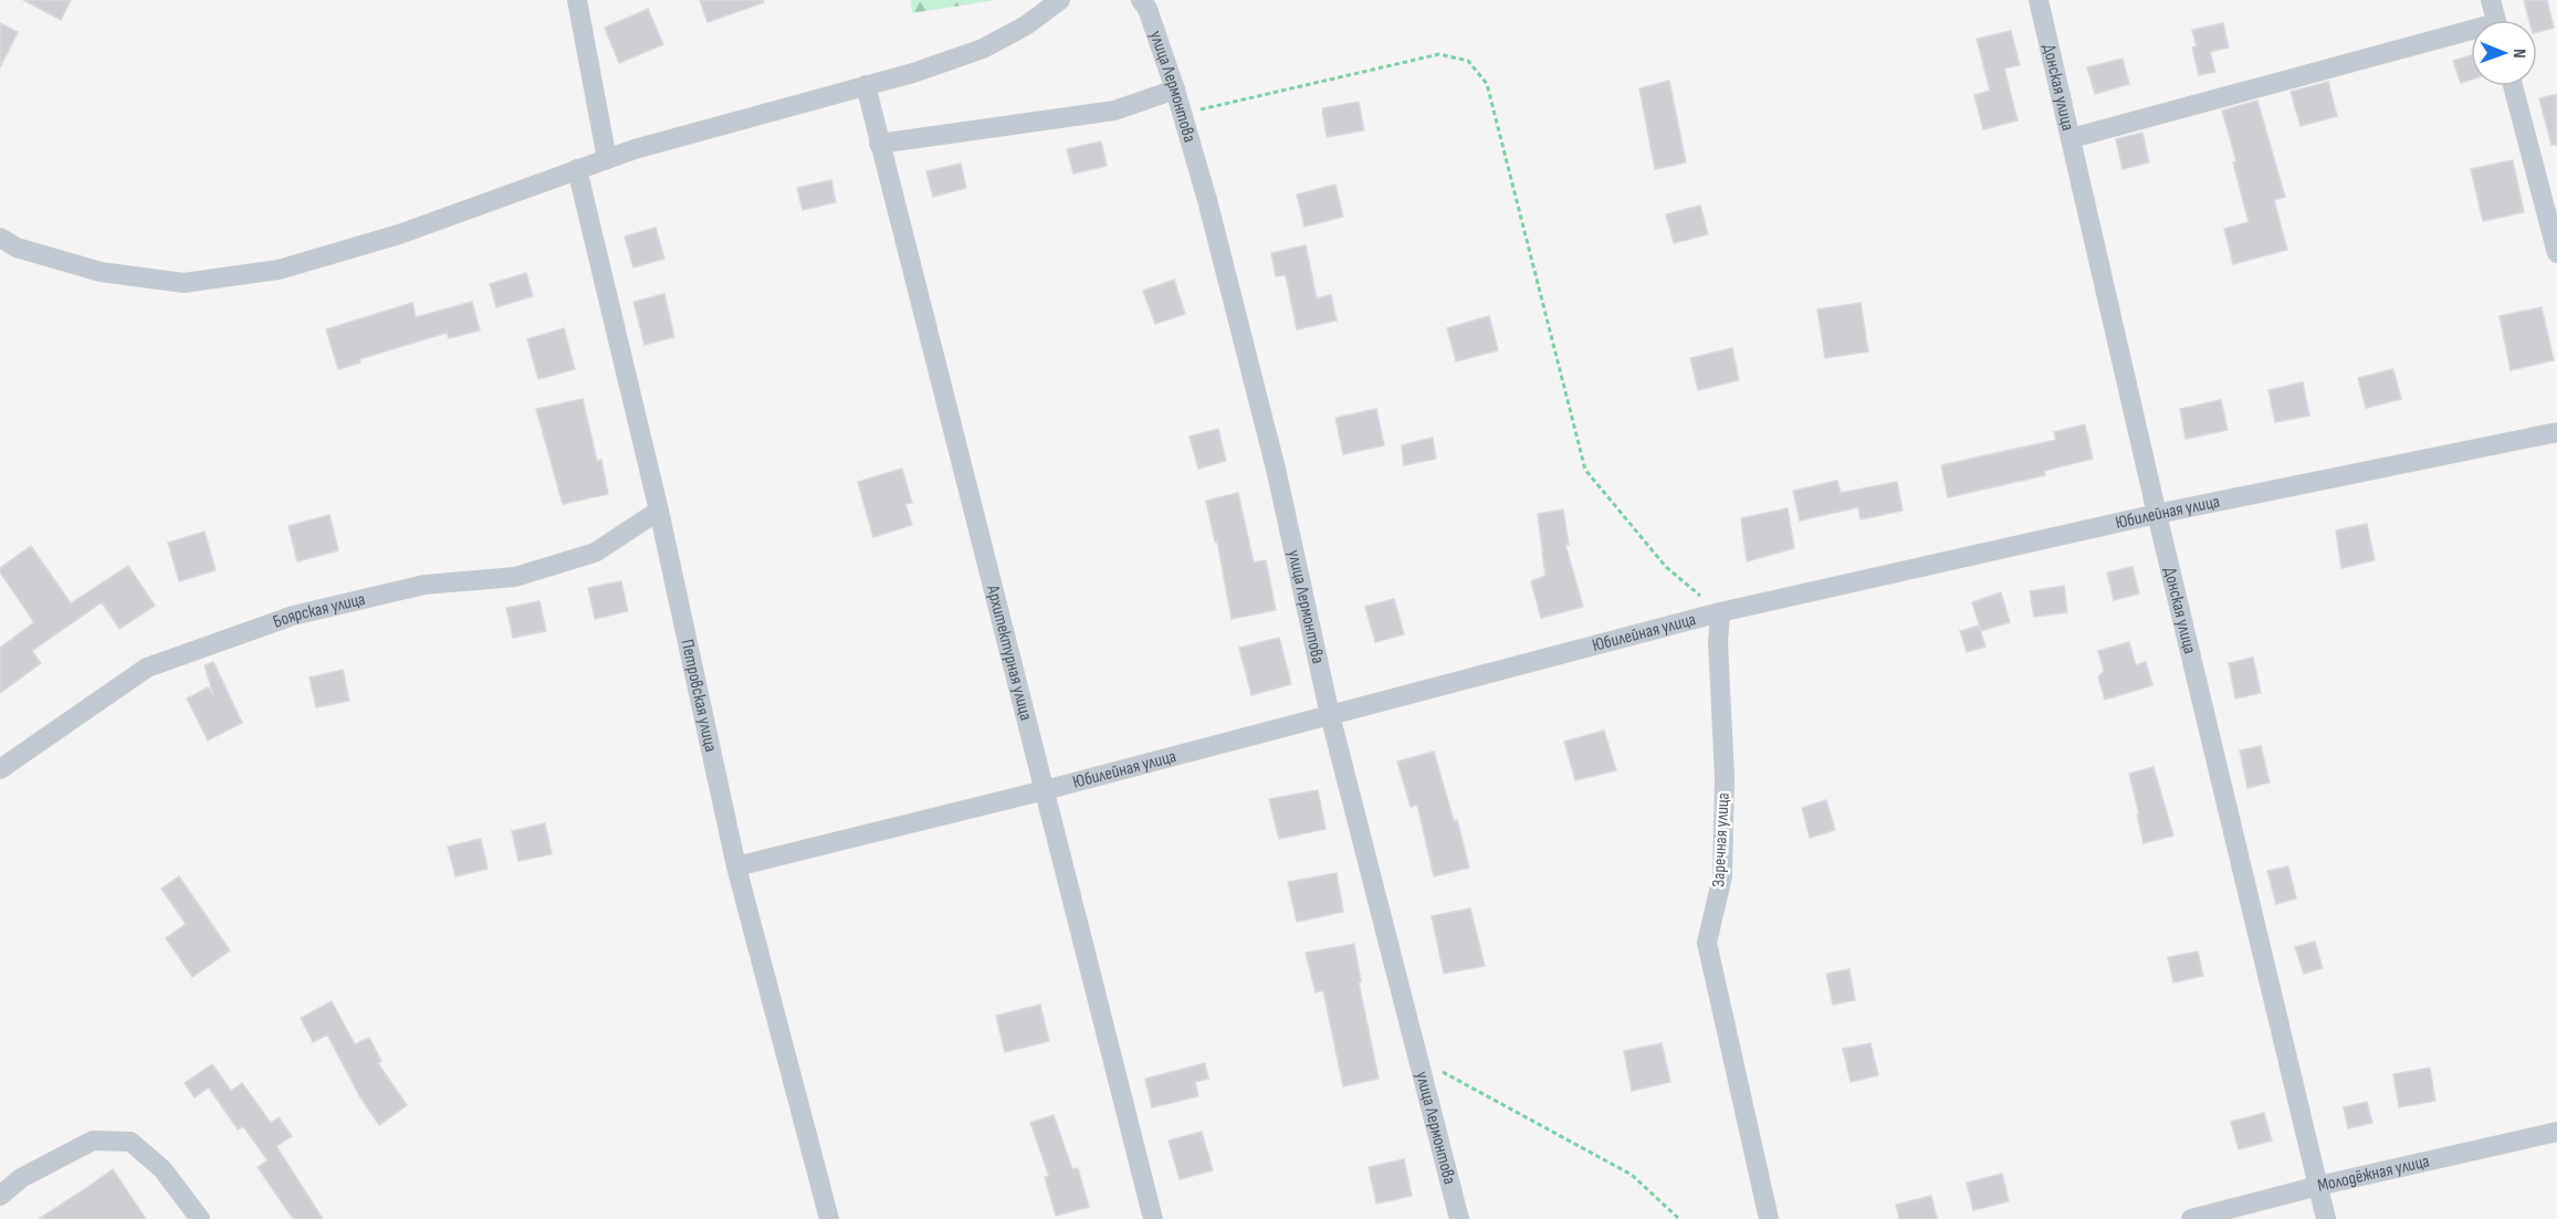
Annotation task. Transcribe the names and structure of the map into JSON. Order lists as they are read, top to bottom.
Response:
{
  "streets": {
    "street": [
      "Донская улица",
      "улица Лермонтова",
      "Юбилейная улица",
      "Боярская улица",
      "Архитектурная улица",
      "Петровская улица",
      "Заречная улица",
      "Молодёжная улица"
    ]
  },
  "crossings": [
    ["Донская улица", "Юбилейная улица"],
    ["Донская улица", "Молодёжная улица"],
    ["улица Лермонтова", "Юбилейная улица"],
    ["Юбилейная улица", "Архитектурная улица"],
    ["Юбилейная улица", "Петровская улица"],
    ["Юбилейная улица", "Заречная улица"],
    ["Боярская улица", "Петровская улица"]
  ],
  "north": "right"
}
